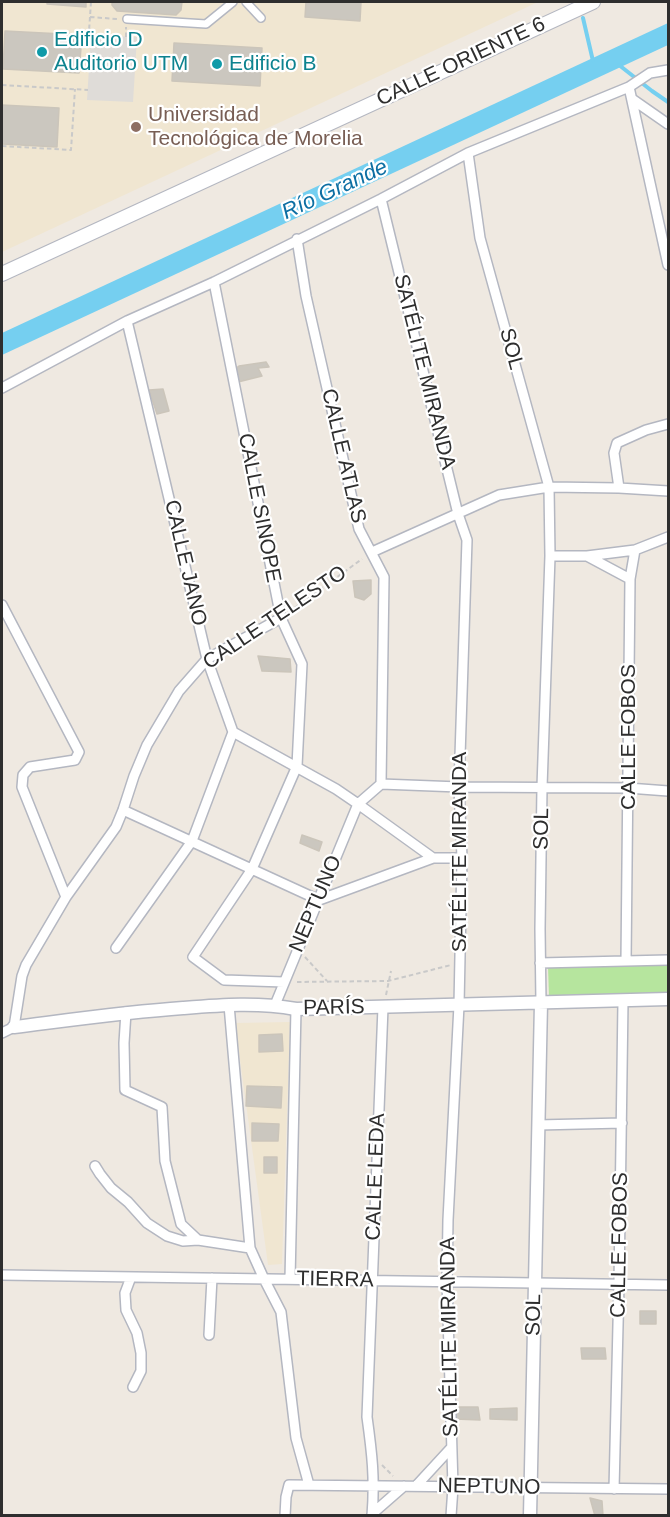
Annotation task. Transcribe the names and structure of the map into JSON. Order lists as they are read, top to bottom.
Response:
{
  "streets": {
    "main road": ["CALLE ORIENTE 6"],
    "street": [
      "SOL",
      "SATÉLITE MIRANDA",
      "CALLE ATLAS",
      "CALLE SINOPE",
      "CALLE JANO",
      "CALLE TELESTO",
      "CALLE FOBOS",
      "NEPTUNO",
      "PARÍS",
      "CALLE LEDA",
      "TIERRA"
    ]
  },
  "crossings": [
    ["SOL", "NEPTUNO"],
    ["SOL", "PARÍS"],
    ["SOL", "TIERRA"],
    ["SATÉLITE MIRANDA", "NEPTUNO"],
    ["SATÉLITE MIRANDA", "PARÍS"],
    ["SATÉLITE MIRANDA", "TIERRA"],
    ["CALLE ATLAS", "CALLE TELESTO"],
    ["CALLE SINOPE", "CALLE TELESTO"],
    ["CALLE SINOPE", "NEPTUNO"],
    ["CALLE JANO", "CALLE TELESTO"],
    ["CALLE TELESTO", "PARÍS"],
    ["CALLE FOBOS", "NEPTUNO"],
    ["CALLE FOBOS", "PARÍS"],
    ["CALLE FOBOS", "TIERRA"],
    ["NEPTUNO", "PARÍS"],
    ["NEPTUNO", "CALLE LEDA"],
    ["PARÍS", "CALLE LEDA"],
    ["CALLE LEDA", "TIERRA"]
  ],
  "water": ["Río Grande"],
  "places": ["Edificio D Auditorio UTM", "Edificio B", "Universidad Tecnológica de Morelia"]
}
